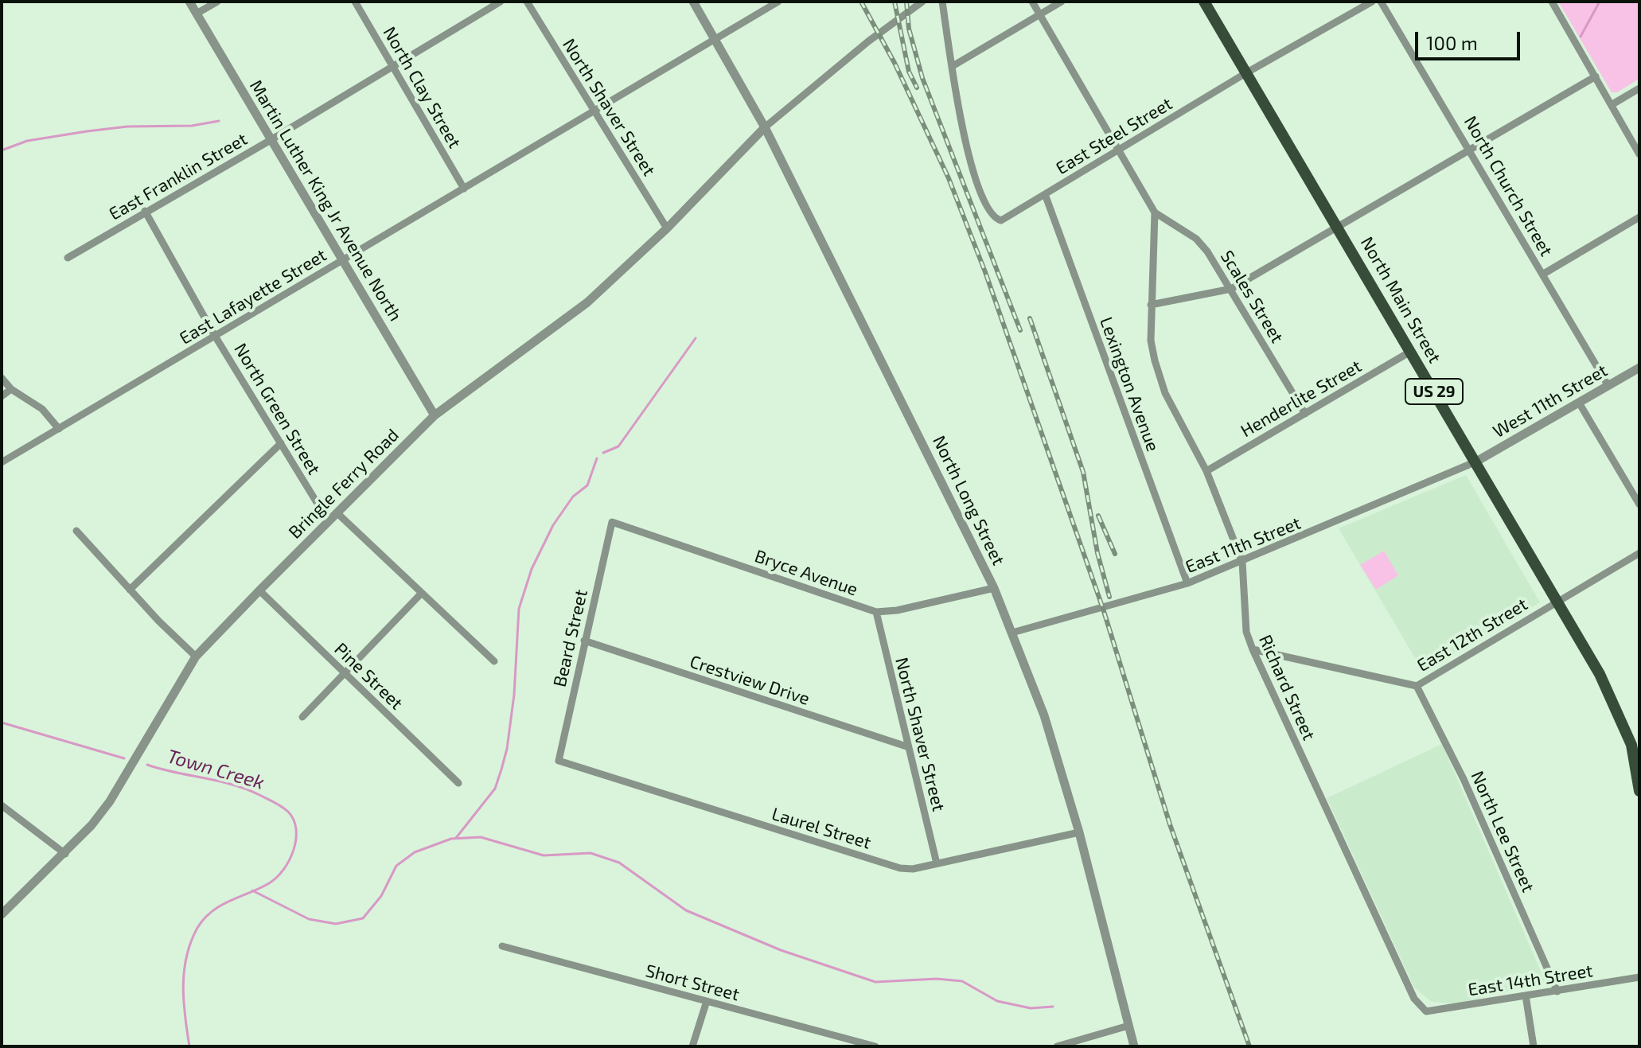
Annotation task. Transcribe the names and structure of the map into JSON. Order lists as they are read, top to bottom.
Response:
{
  "streets": {
    "main road": ["North Main Street", "US 29"],
    "street": [
      "North Clay Street",
      "North Shaver Street",
      "East Steel Street",
      "East Franklin Street",
      "North Church Street",
      "Martin Luther King Jr Avenue North",
      "East Lafayette Street",
      "Scales Street",
      "Lexington Avenue",
      "Henderlite Street",
      "West 11th Street",
      "North Green Street",
      "Bringle Ferry Road",
      "North Long Street",
      "East 11th Street",
      "Bryce Avenue",
      "East 12th Street",
      "Beard Street",
      "Pine Street",
      "Crestview Drive",
      "Richard Street",
      "Laurel Street",
      "North Lee Street",
      "East 14th Street",
      "Short Street"
    ]
  },
  "crossings": [
    ["North Clay Street", "East Franklin Street"],
    ["North Clay Street", "East Lafayette Street"],
    ["North Shaver Street", "East Lafayette Street"],
    ["North Shaver Street", "Bringle Ferry Road"],
    ["North Shaver Street", "Bryce Avenue"],
    ["North Shaver Street", "Crestview Drive"],
    ["North Shaver Street", "Laurel Street"],
    ["East Steel Street", "North Main Street"],
    ["East Steel Street", "Lexington Avenue"],
    ["East Franklin Street", "Martin Luther King Jr Avenue North"],
    ["East Franklin Street", "North Green Street"],
    ["North Church Street", "West 11th Street"],
    ["Martin Luther King Jr Avenue North", "East Lafayette Street"],
    ["Martin Luther King Jr Avenue North", "Bringle Ferry Road"],
    ["East Lafayette Street", "North Green Street"],
    ["East Lafayette Street", "North Long Street"],
    ["Scales Street", "Henderlite Street"],
    ["Scales Street", "Richard Street"],
    ["North Main Street", "Henderlite Street"],
    ["North Main Street", "West 11th Street"],
    ["North Main Street", "East 11th Street"],
    ["North Main Street", "East 12th Street"],
    ["Lexington Avenue", "East 11th Street"],
    ["Henderlite Street", "Richard Street"],
    ["West 11th Street", "East 11th Street"],
    ["North Green Street", "Bringle Ferry Road"],
    ["Bringle Ferry Road", "North Long Street"],
    ["Bringle Ferry Road", "Pine Street"],
    ["North Long Street", "East 11th Street"],
    ["North Long Street", "Bryce Avenue"],
    ["North Long Street", "Laurel Street"],
    ["East 11th Street", "Richard Street"],
    ["Bryce Avenue", "Beard Street"],
    ["East 12th Street", "Richard Street"],
    ["East 12th Street", "North Lee Street"],
    ["Beard Street", "Crestview Drive"],
    ["Beard Street", "Laurel Street"],
    ["Richard Street", "East 14th Street"],
    ["North Lee Street", "East 14th Street"]
  ],
  "water": ["Town Creek"],
  "scale_bar": "100 m"
}
